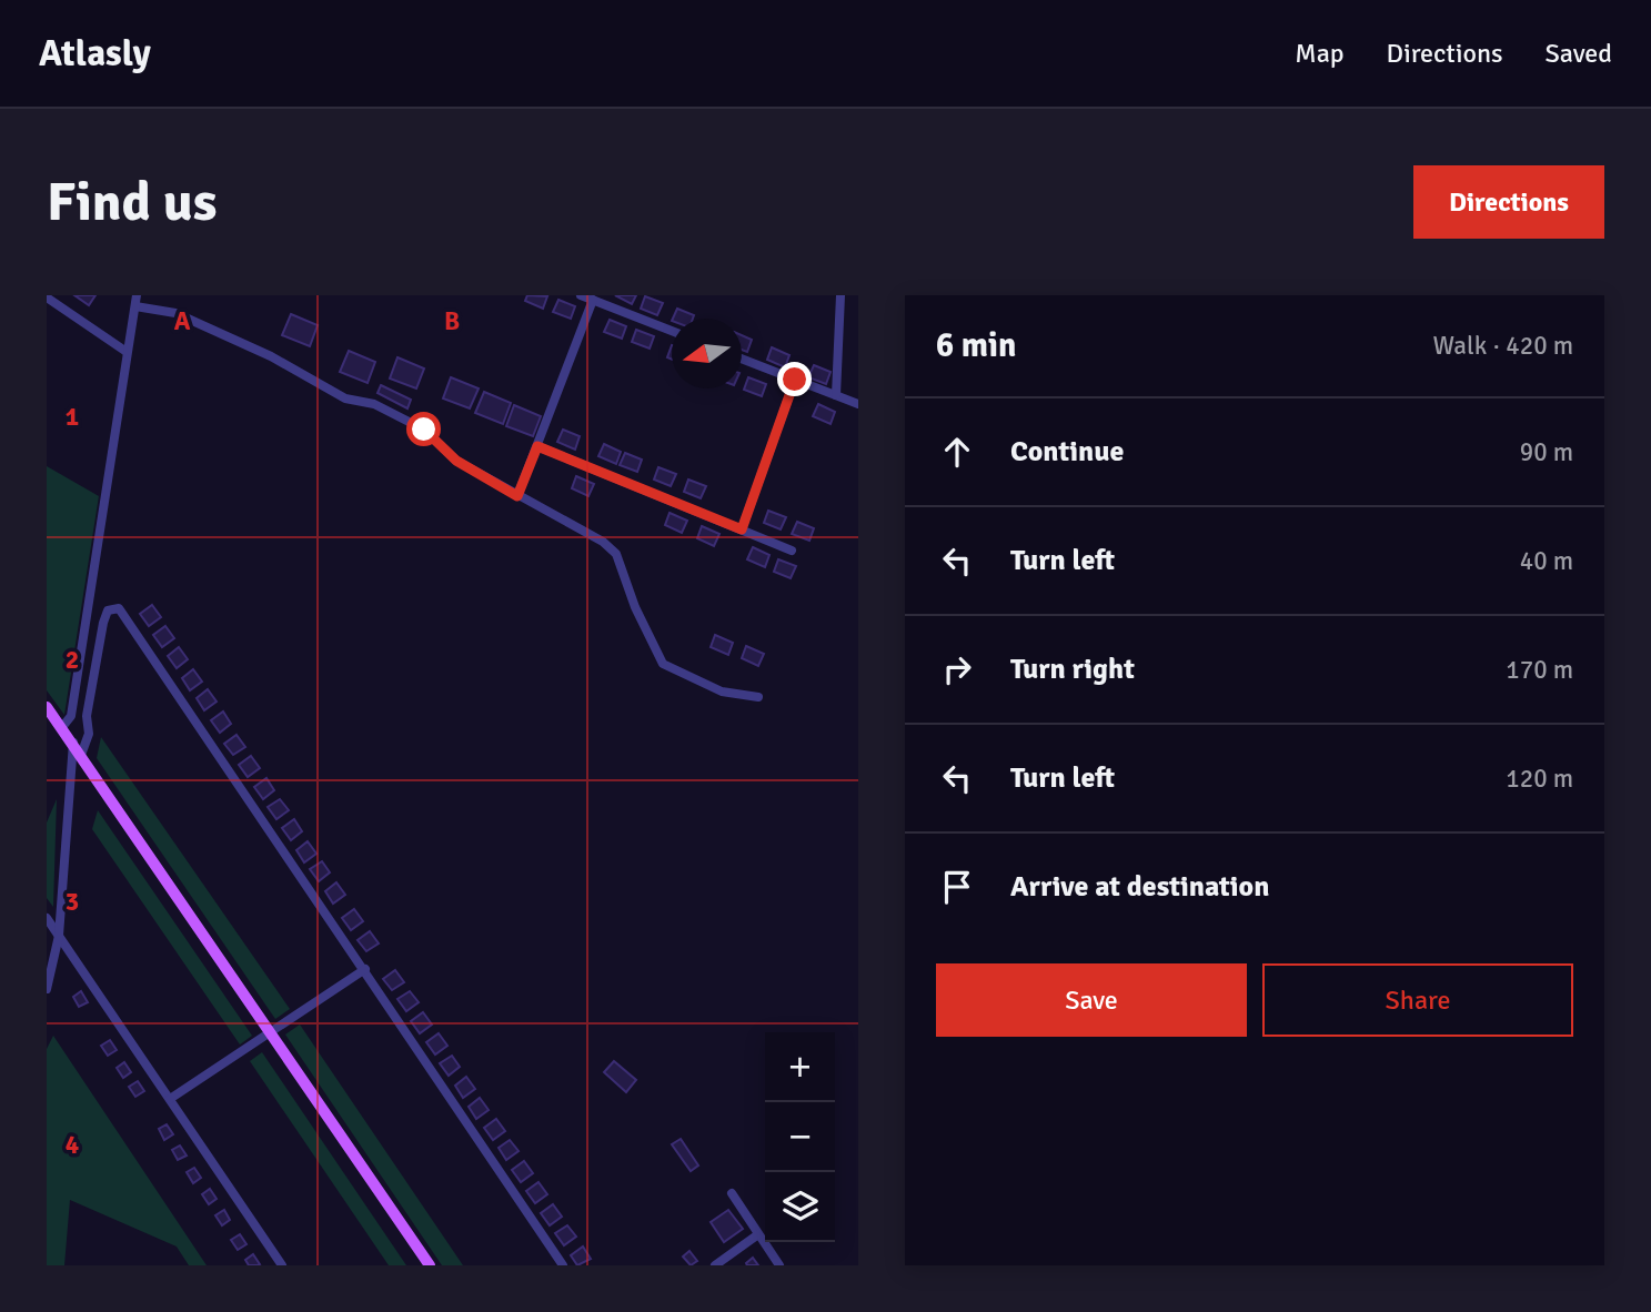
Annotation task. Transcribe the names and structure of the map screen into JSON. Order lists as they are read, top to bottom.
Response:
{
  "north": "left",
  "page": {
    "header": "Atlasly",
    "nav": ["Map", "Directions", "Saved"],
    "buttons": [
      "Directions",
      ["Save", "Share"]
    ],
    "title": "Find us",
    "heading": ["6 min", "Walk · 420 m"],
    "list": [
      ["Continue", "90 m"],
      ["Turn left", "40 m"],
      ["Turn right", "170 m"],
      ["Turn left", "120 m"],
      "Arrive at destination"
    ],
    "map_buttons": ["+", "−"]
  },
  "grid": {
    "columns": ["A", "B"],
    "rows": [
      "1",
      "2",
      "3",
      "4"
    ]
  }
}
